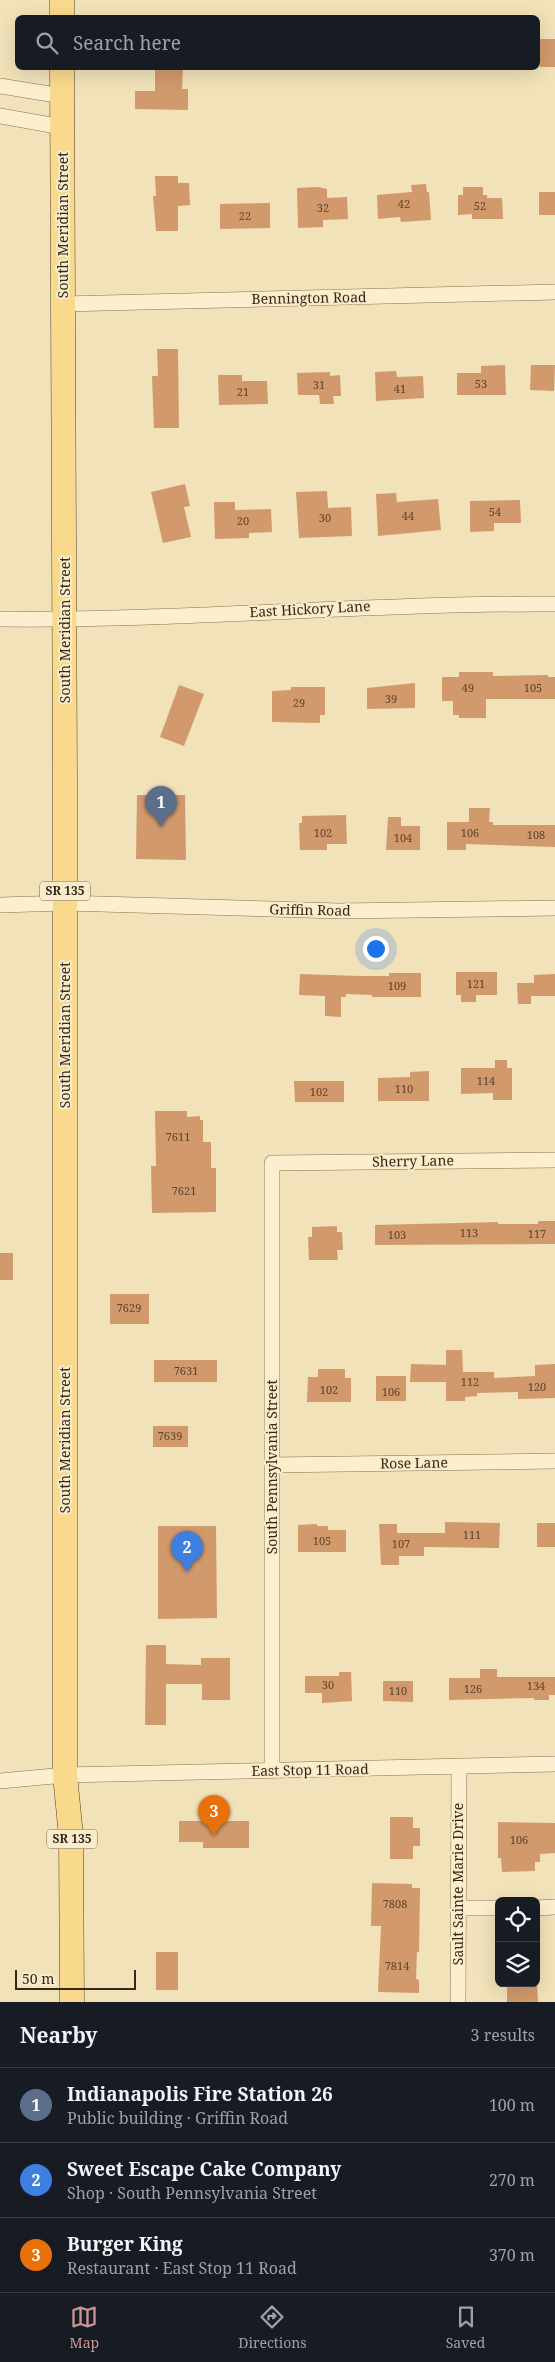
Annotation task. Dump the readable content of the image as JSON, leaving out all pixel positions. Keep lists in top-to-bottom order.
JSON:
{
  "streets": {
    "main road": ["South Meridian Street", "SR 135"],
    "street": [
      "Bennington Road",
      "East Hickory Lane",
      "Griffin Road",
      "Sherry Lane",
      "Rose Lane",
      "South Pennsylvania Street",
      "East Stop 11 Road",
      "Sault Sainte Marie Drive"
    ]
  },
  "crossings": [
    ["South Meridian Street", "Bennington Road"],
    ["South Meridian Street", "East Hickory Lane"],
    ["South Meridian Street", "Griffin Road"],
    ["South Meridian Street", "East Stop 11 Road"],
    ["Sherry Lane", "South Pennsylvania Street"],
    ["Rose Lane", "South Pennsylvania Street"],
    ["South Pennsylvania Street", "East Stop 11 Road"],
    ["East Stop 11 Road", "Sault Sainte Marie Drive"]
  ],
  "house_numbers": [
    "42",
    "52",
    "32",
    "22",
    "53",
    "31",
    "41",
    "21",
    "54",
    "44",
    "30",
    "20",
    "49",
    "105",
    "39",
    "29",
    "102",
    "106",
    "108",
    "104",
    "121",
    "109",
    "114",
    "110",
    "102",
    "7611",
    "7621",
    "113",
    "117",
    "103",
    "7629",
    "7631",
    "112",
    "120",
    "102",
    "106",
    "7639",
    "111",
    "105",
    "107",
    "30",
    "134",
    "126",
    "110",
    "106",
    "7808",
    "7814"
  ],
  "scale_bar": "50 m",
  "page": {
    "search": "Search here",
    "pins": ["1", "2", "3"],
    "scale": "50 m",
    "heading": ["Nearby", "3 results"],
    "list": [
      {
        "mark": "1",
        "name": "Indianapolis Fire Station 26",
        "note": "Public building · Griffin Road",
        "value": "100 m"
      },
      {
        "mark": "2",
        "name": "Sweet Escape Cake Company",
        "note": "Shop · South Pennsylvania Street",
        "value": "270 m"
      },
      {
        "mark": "3",
        "name": "Burger King",
        "note": "Restaurant · East Stop 11 Road",
        "value": "370 m"
      }
    ],
    "nav": ["Map", "Directions", "Saved"]
  }
}
